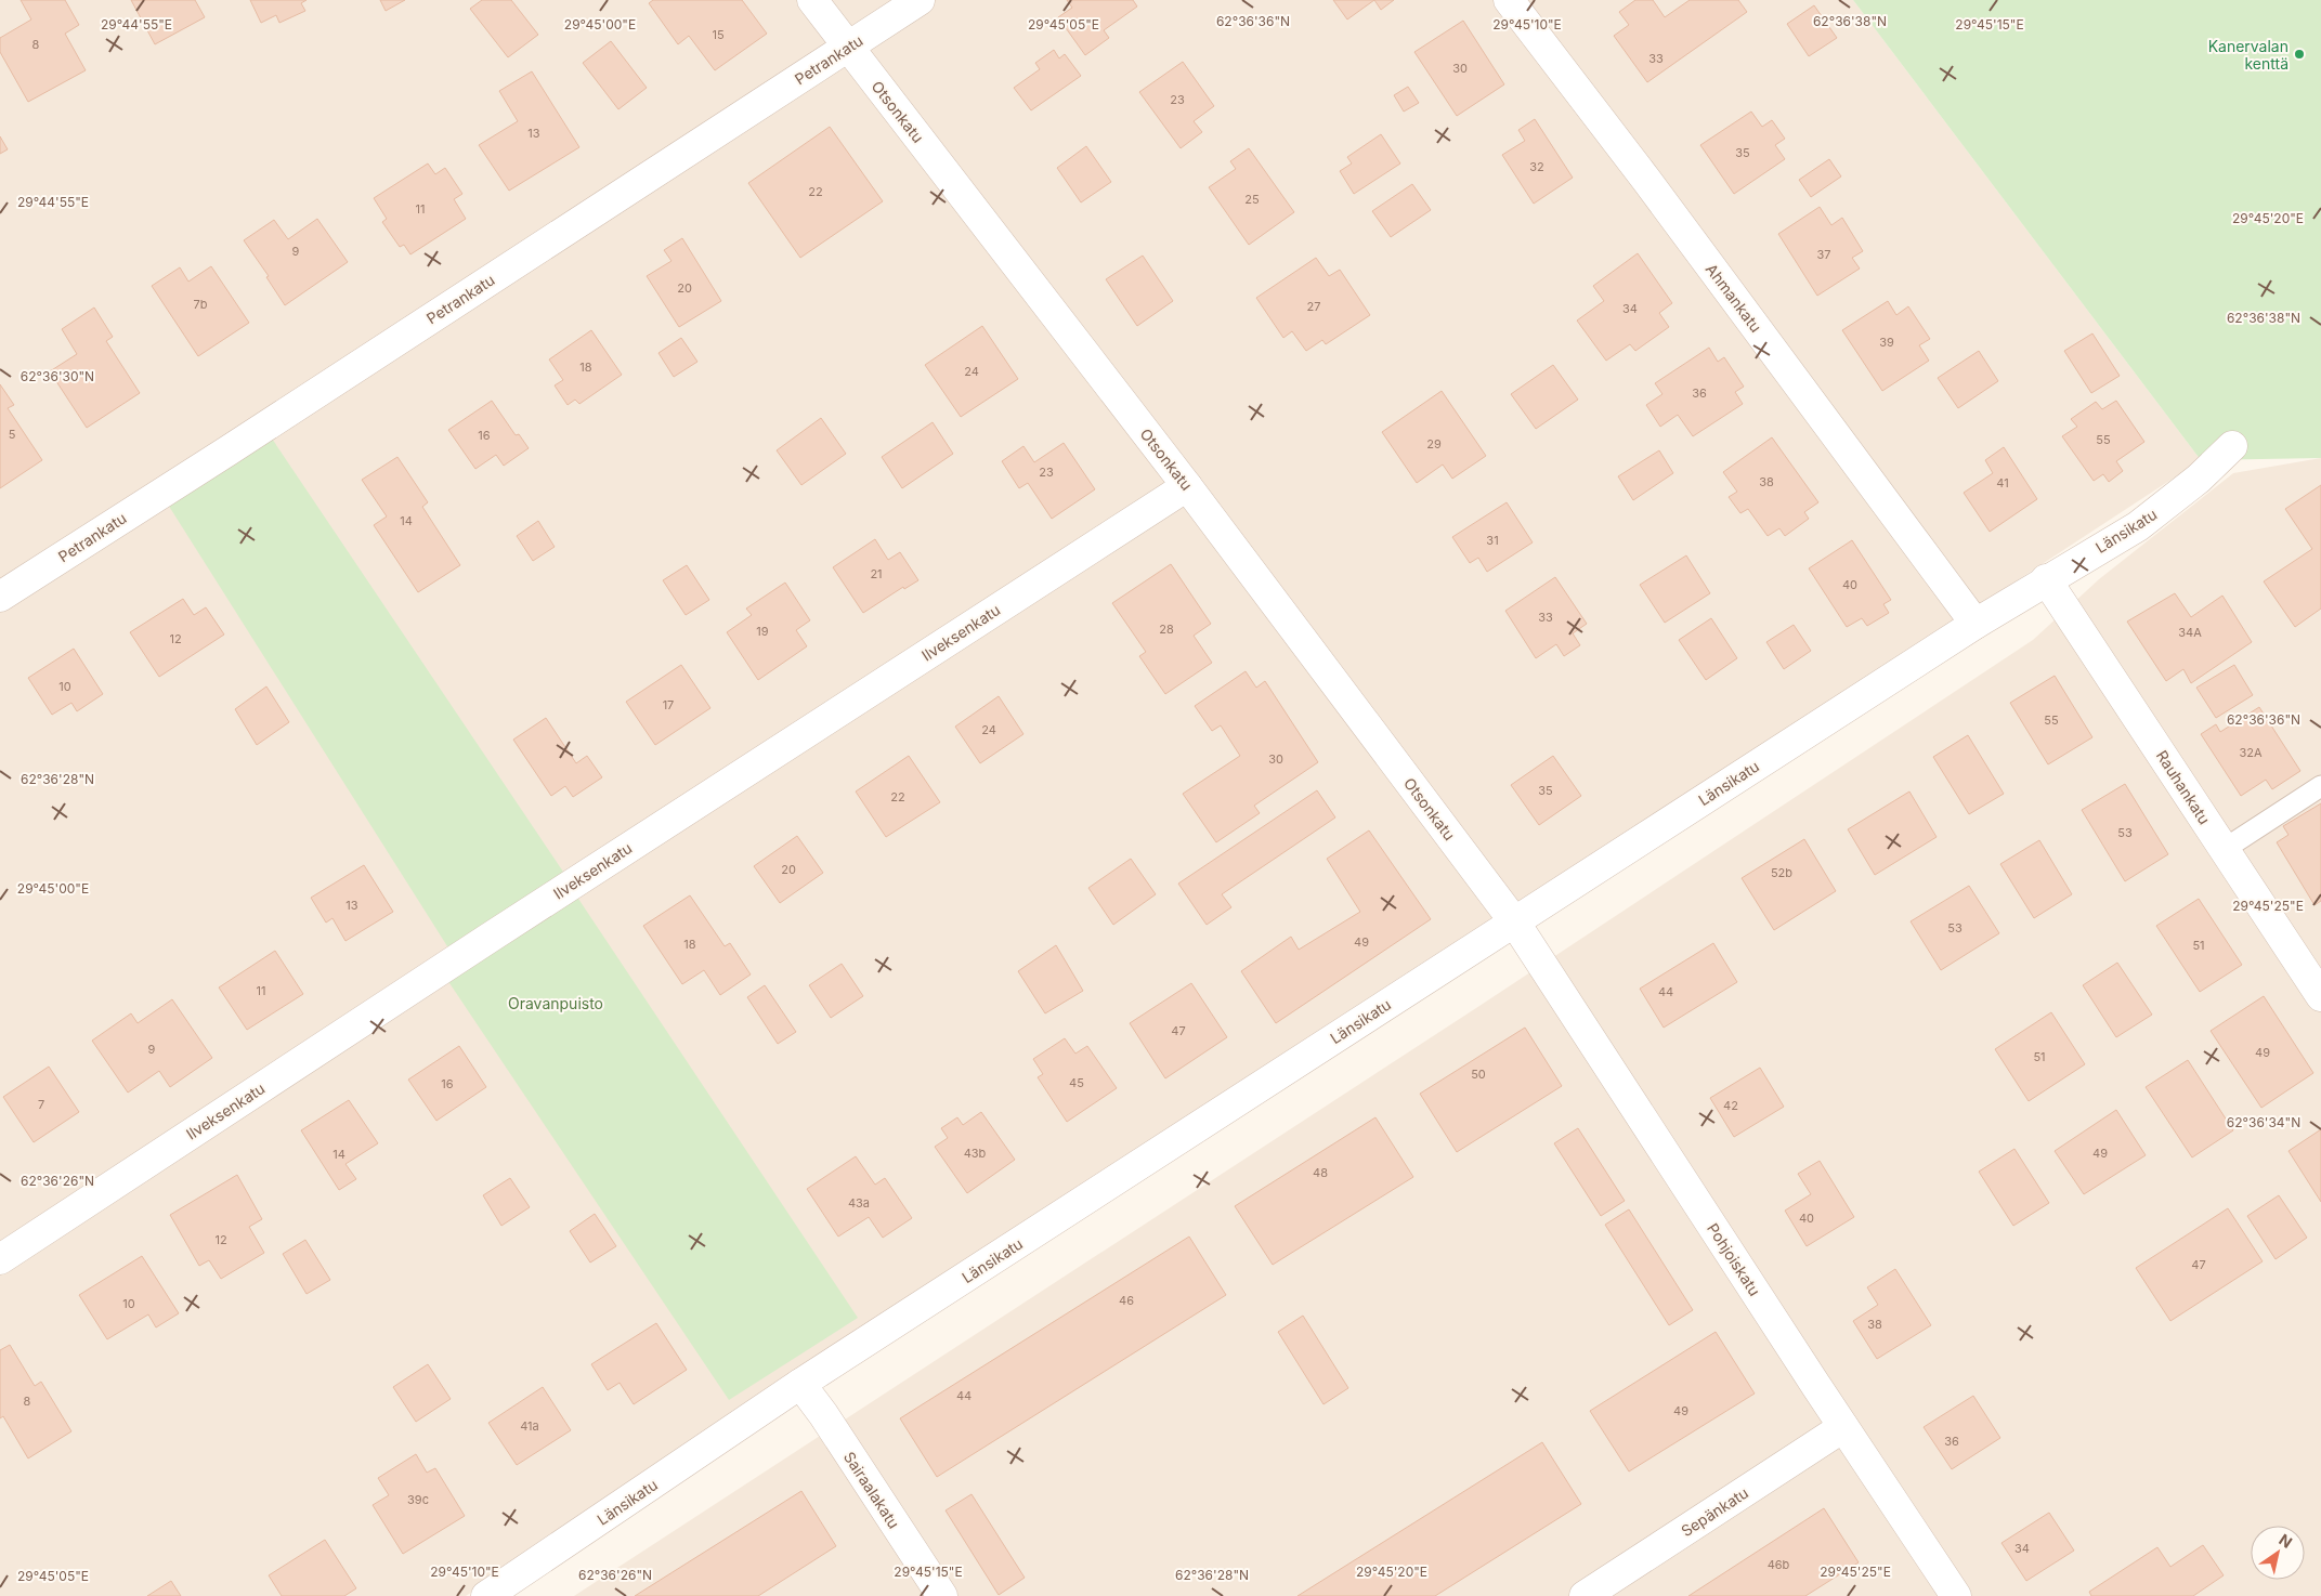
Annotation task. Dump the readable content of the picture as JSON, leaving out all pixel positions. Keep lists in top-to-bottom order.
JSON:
{
  "streets": {
    "street": [
      "Petrankatu",
      "Otsonkatu",
      "Ahmankatu",
      "Länsikatu",
      "Ilveksenkatu",
      "Rauhankatu",
      "Pohjoiskatu",
      "Sairaalakatu",
      "Sepänkatu"
    ]
  },
  "crossings": [
    ["Petrankatu", "Otsonkatu"],
    ["Otsonkatu", "Länsikatu"],
    ["Otsonkatu", "Ilveksenkatu"],
    ["Otsonkatu", "Pohjoiskatu"],
    ["Ahmankatu", "Länsikatu"],
    ["Länsikatu", "Rauhankatu"],
    ["Länsikatu", "Pohjoiskatu"],
    ["Länsikatu", "Sairaalakatu"],
    ["Pohjoiskatu", "Sepänkatu"]
  ],
  "parks": ["Oravanpuisto"],
  "places": ["Kanervalan kenttä"],
  "house_numbers": [
    "15",
    "8",
    "33",
    "30",
    "23",
    "13",
    "35",
    "32",
    "22",
    "25",
    "11",
    "9",
    "37",
    "20",
    "7b",
    "27",
    "34",
    "39",
    "18",
    "24",
    "36",
    "5",
    "16",
    "55",
    "29",
    "23",
    "38",
    "41",
    "14",
    "31",
    "21",
    "40",
    "33",
    "28",
    "19",
    "34A",
    "12",
    "10",
    "17",
    "55",
    "24",
    "32A",
    "30",
    "35",
    "22",
    "53",
    "20",
    "52b",
    "13",
    "53",
    "49",
    "18",
    "51",
    "11",
    "44",
    "47",
    "9",
    "49",
    "51",
    "50",
    "45",
    "16",
    "7",
    "42",
    "43b",
    "49",
    "14",
    "48",
    "43a",
    "40",
    "12",
    "47",
    "46",
    "10",
    "38",
    "44",
    "8",
    "49",
    "41a",
    "36",
    "39c",
    "34",
    "46b"
  ],
  "north": "top right",
  "coordinates": [
    "62°36'36\"N",
    "62°36'38\"N",
    "29°45'05\"E",
    "29°45'10\"E",
    "29°45'15\"E",
    "29°44'55\"E",
    "29°45'00\"E",
    "29°45'20\"E",
    "62°36'30\"N",
    "62°36'28\"N",
    "29°45'25\"E",
    "62°36'34\"N",
    "62°36'26\"N"
  ]
}
